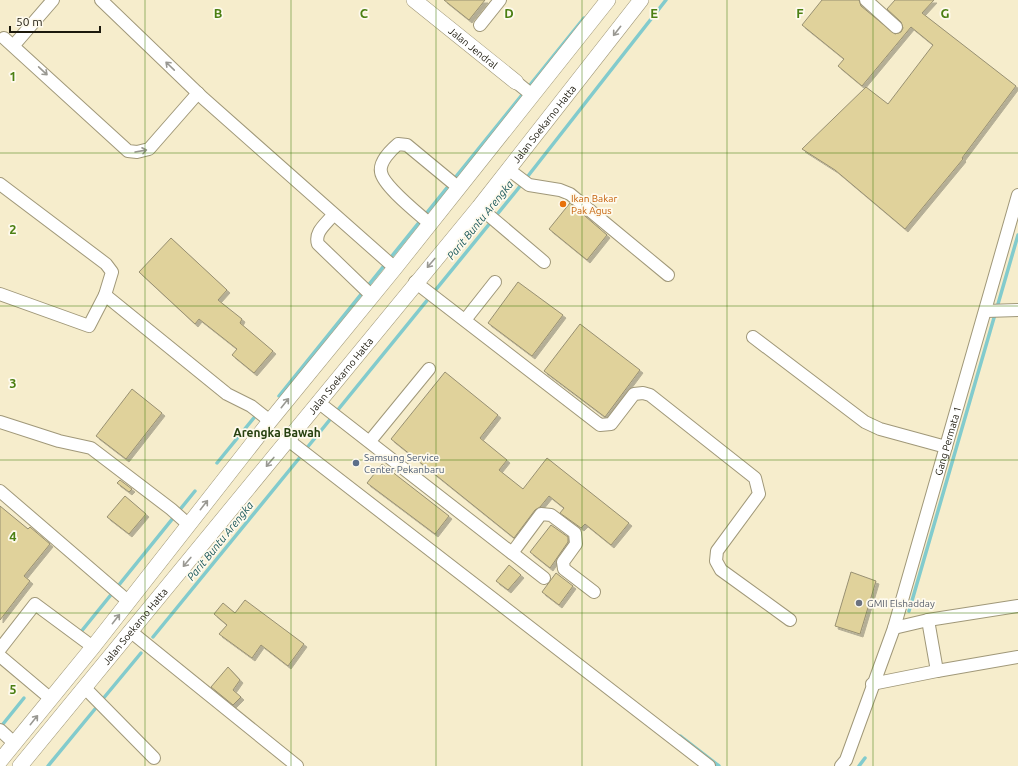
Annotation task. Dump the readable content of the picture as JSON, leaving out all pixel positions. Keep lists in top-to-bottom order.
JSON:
{
  "streets": {
    "main road": ["Jalan Jendral", "Jalan Soekarno Hatta"],
    "street": ["Gang Permata 1"]
  },
  "crossings": [
    ["Jalan Jendral", "Jalan Soekarno Hatta"]
  ],
  "districts": ["Arengka Bawah"],
  "water": ["Parit Buntu Arengka"],
  "places": ["Ikan Bakar Pak Agus", "Samsung Service Center Pekanbaru", "GMII Elshadday"],
  "scale_bar": "50 m",
  "grid": {
    "columns": [
      "B",
      "C",
      "D",
      "E",
      "F",
      "G"
    ],
    "rows": [
      "1",
      "2",
      "3",
      "4",
      "5"
    ]
  }
}
